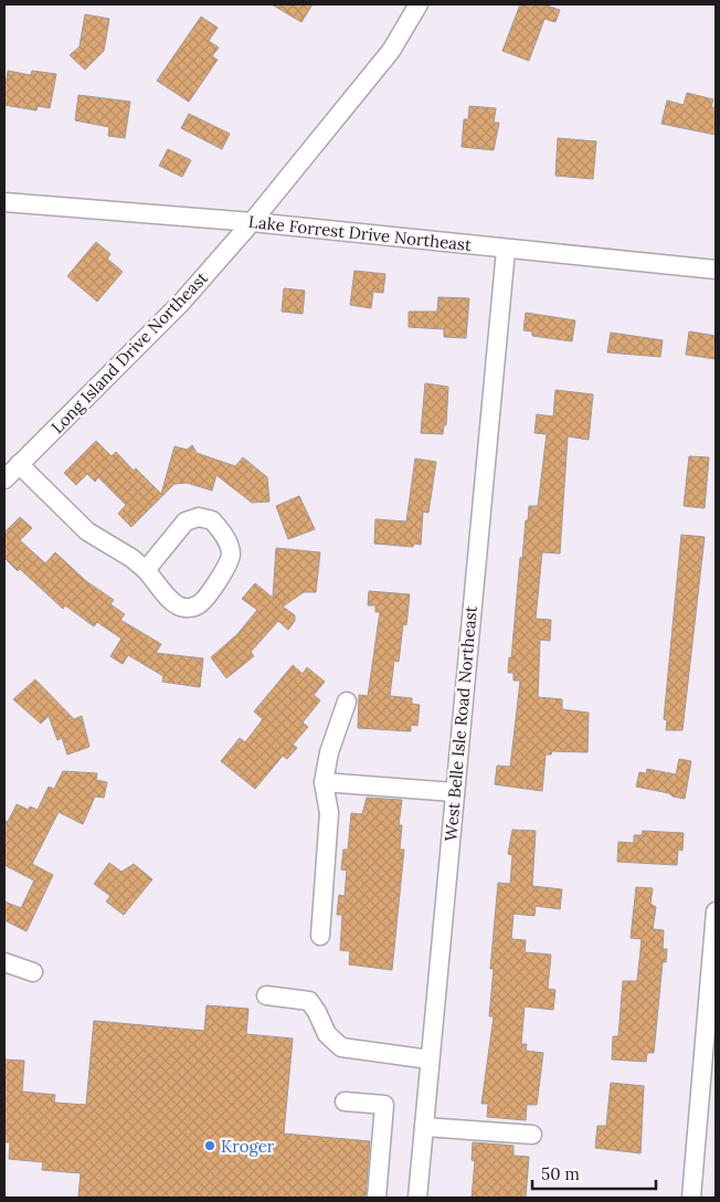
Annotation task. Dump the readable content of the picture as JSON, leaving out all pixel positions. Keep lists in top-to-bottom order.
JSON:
{
  "streets": {
    "street": ["Lake Forrest Drive Northeast", "Long Island Drive Northeast", "West Belle Isle Road Northeast"]
  },
  "crossings": [
    ["Lake Forrest Drive Northeast", "Long Island Drive Northeast"],
    ["Lake Forrest Drive Northeast", "West Belle Isle Road Northeast"]
  ],
  "places": ["Kroger"],
  "scale_bar": "50 m"
}
